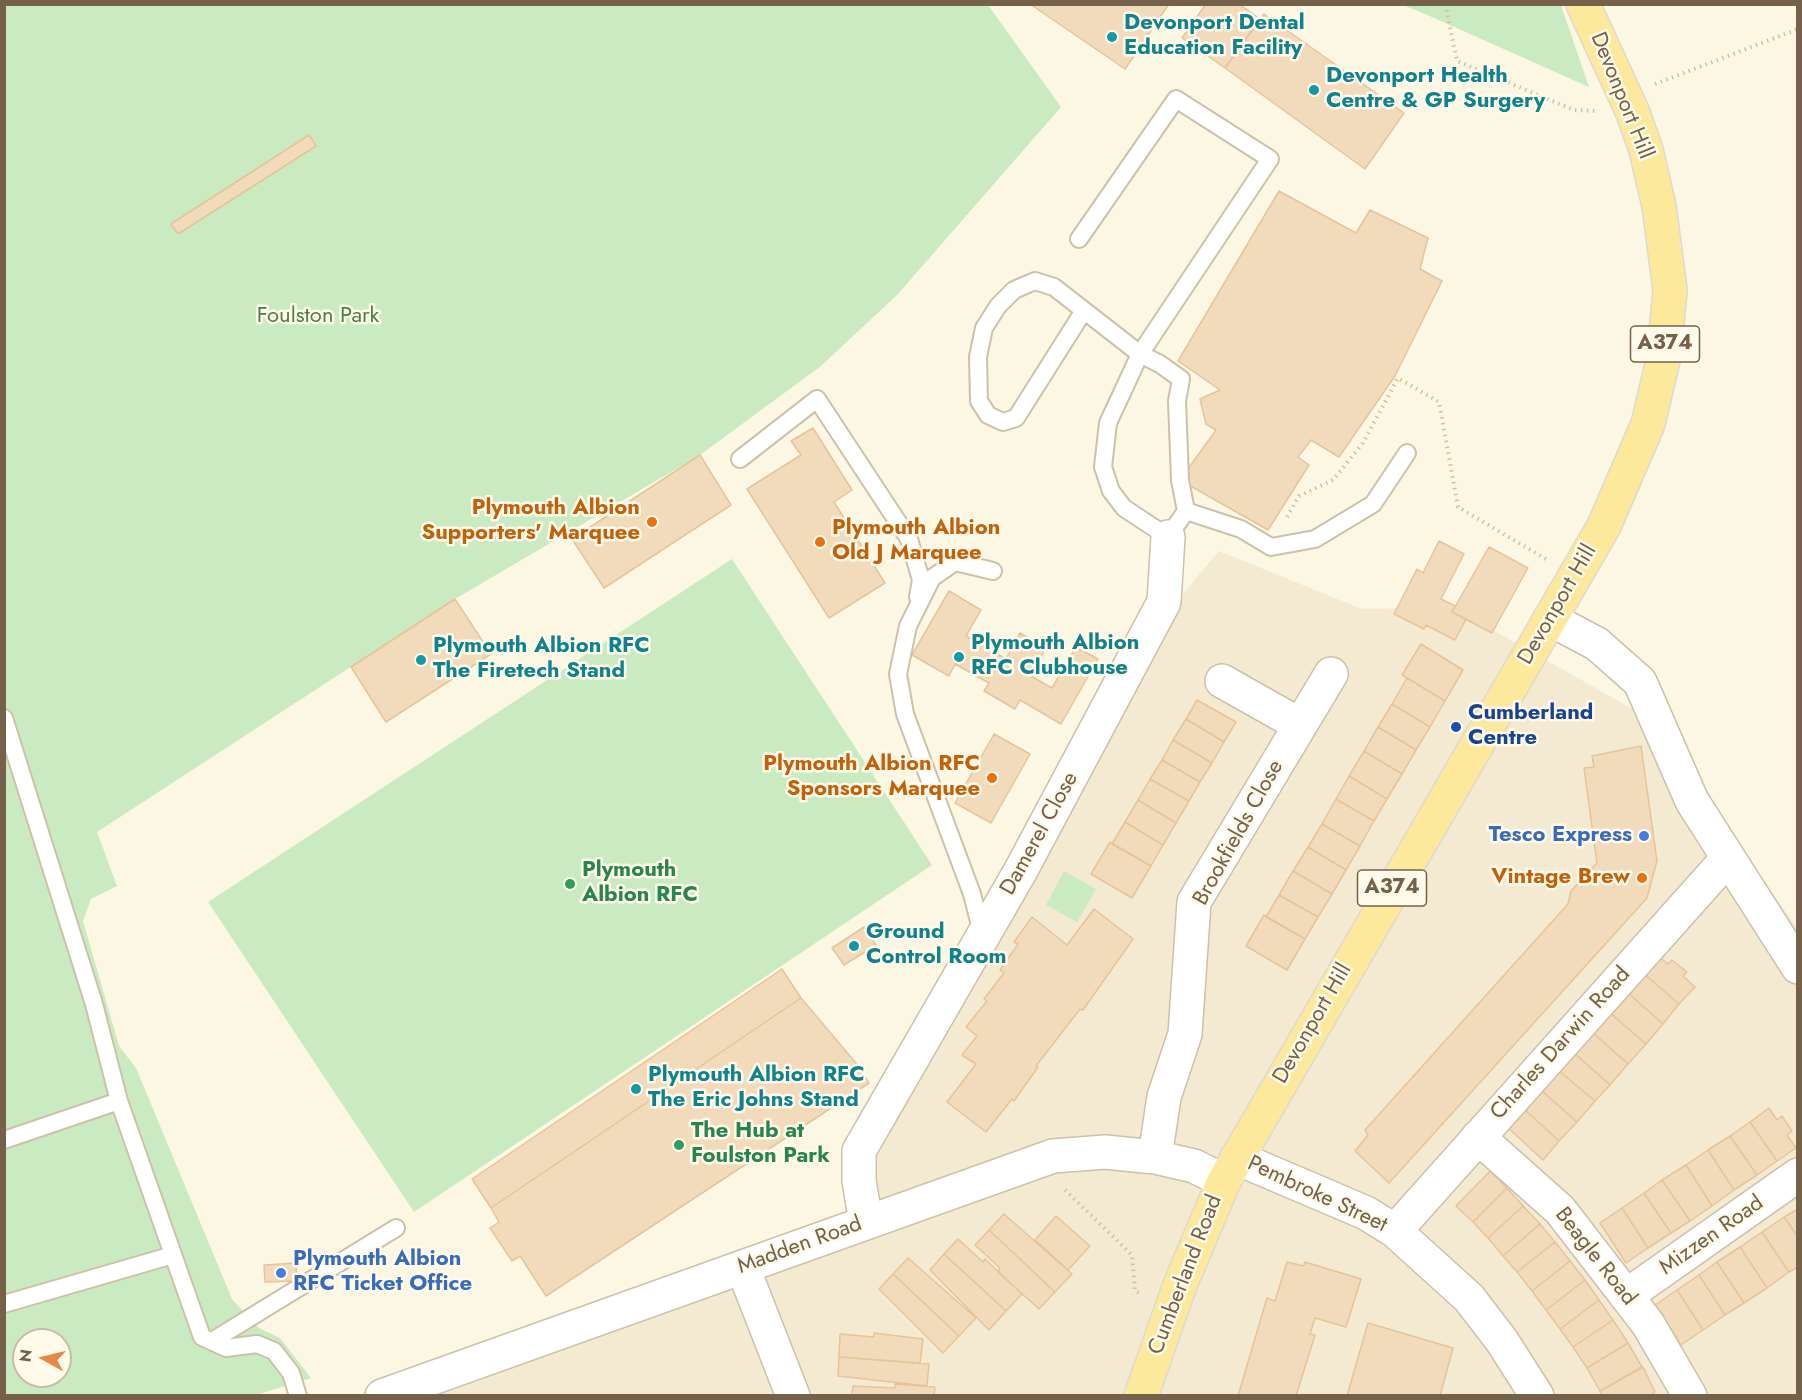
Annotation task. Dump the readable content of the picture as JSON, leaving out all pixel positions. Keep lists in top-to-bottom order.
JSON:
{
  "streets": {
    "main road": ["Devonport Hill", "A374", "Cumberland Road"],
    "street": [
      "Brookfields Close",
      "Damerel Close",
      "Charles Darwin Road",
      "Pembroke Street",
      "Mizzen Road",
      "Madden Road",
      "Beagle Road"
    ]
  },
  "crossings": [
    ["Devonport Hill", "Pembroke Street"],
    ["Devonport Hill", "Madden Road"],
    ["Devonport Hill", "Cumberland Road"],
    ["Brookfields Close", "Madden Road"],
    ["Damerel Close", "Madden Road"],
    ["Charles Darwin Road", "Pembroke Street"],
    ["Charles Darwin Road", "Beagle Road"],
    ["Pembroke Street", "Madden Road"],
    ["Pembroke Street", "Cumberland Road"],
    ["Mizzen Road", "Beagle Road"],
    ["Madden Road", "Cumberland Road"]
  ],
  "parks": ["Foulston Park"],
  "places": [
    "Devonport Dental Education Facility",
    "Devonport Health Centre & GP Surgery",
    "Plymouth Albion Supporters' Marquee",
    "Plymouth Albion Old J Marquee",
    "Plymouth Albion RFC Clubhouse",
    "Plymouth Albion RFC The Firetech Stand",
    "Cumberland Centre",
    "Plymouth Albion RFC Sponsors Marquee",
    "Tesco Express",
    "Vintage Brew",
    "Plymouth Albion RFC",
    "Ground Control Room",
    "Plymouth Albion RFC The Eric Johns Stand",
    "The Hub at Foulston Park",
    "Plymouth Albion RFC Ticket Office"
  ],
  "north": "left"
}
